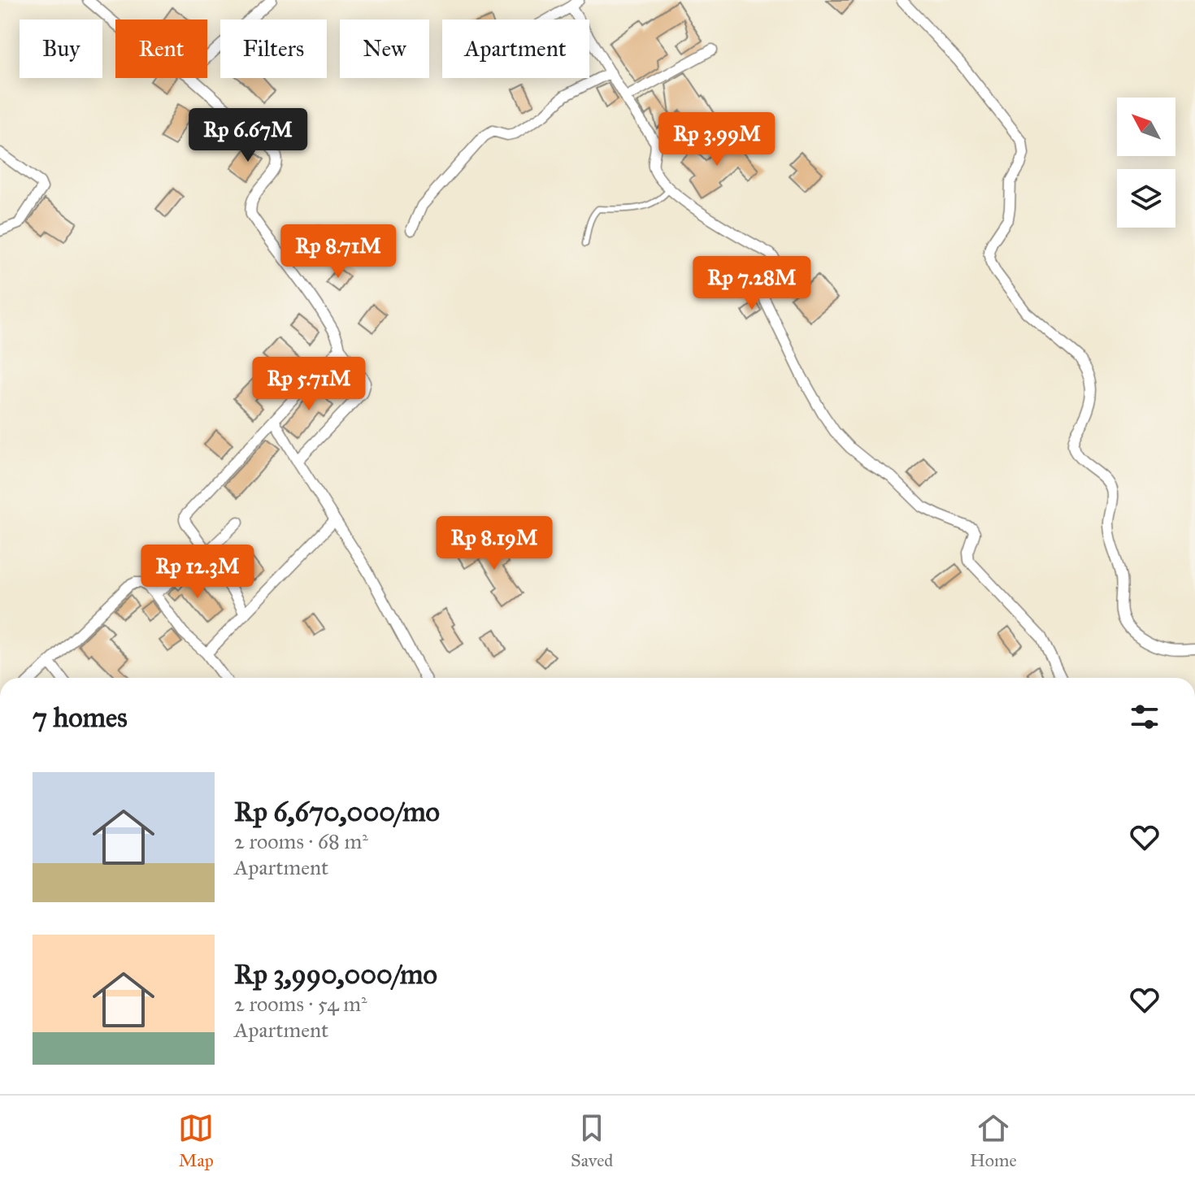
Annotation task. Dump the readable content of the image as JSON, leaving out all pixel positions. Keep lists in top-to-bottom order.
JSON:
{
  "north": "top left",
  "page": {
    "chip": [
      "Buy",
      "Rent",
      "Filters",
      "New",
      "Apartment"
    ],
    "price": [
      "Rp 6.67M",
      "Rp 3.99M",
      "Rp 8.71M",
      "Rp 7.28M",
      "Rp 5.71M",
      "Rp 8.19M",
      "Rp 12.3M"
    ],
    "heading": "7 homes",
    "list": [
      {
        "name": "Rp 6,670,000/mo",
        "note": "2 rooms · 68 m² · Apartment"
      },
      {
        "name": "Rp 3,990,000/mo",
        "note": "2 rooms · 54 m² · Apartment"
      }
    ],
    "tabs": ["Map", "Saved", "Home"]
  }
}
